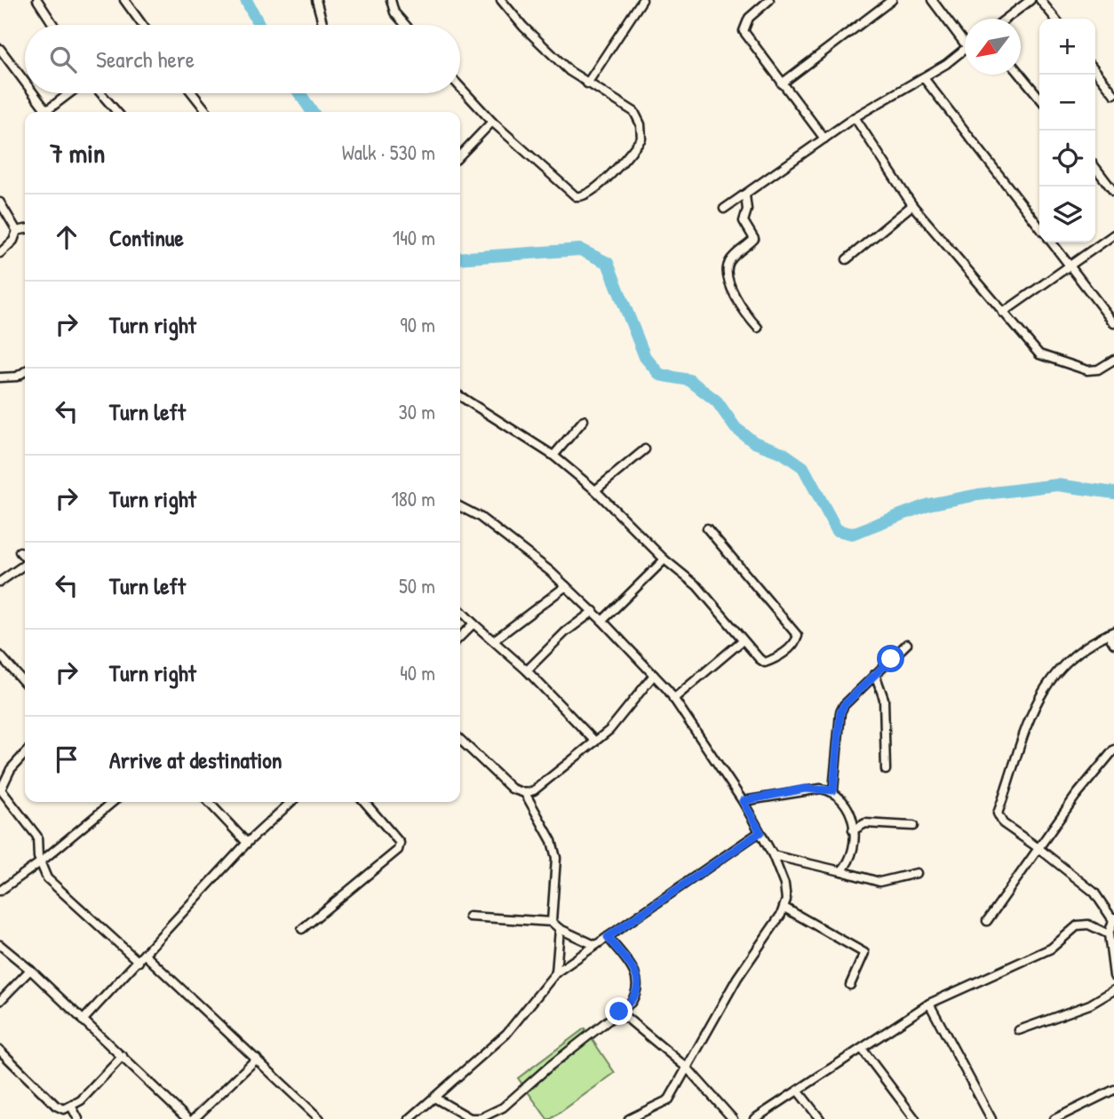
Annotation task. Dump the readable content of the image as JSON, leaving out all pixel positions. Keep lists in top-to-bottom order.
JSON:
{
  "north": "bottom left",
  "page": {
    "map_buttons": ["+", "−"],
    "search": "Search here",
    "heading": ["7 min", "Walk · 530 m"],
    "list": [
      ["Continue", "140 m"],
      ["Turn right", "90 m"],
      ["Turn left", "30 m"],
      ["Turn right", "180 m"],
      ["Turn left", "50 m"],
      ["Turn right", "40 m"],
      "Arrive at destination"
    ]
  }
}
